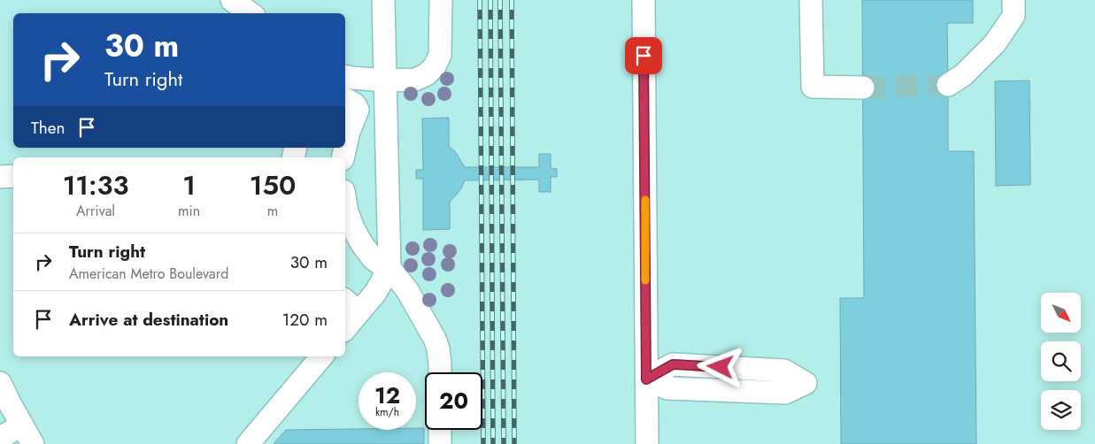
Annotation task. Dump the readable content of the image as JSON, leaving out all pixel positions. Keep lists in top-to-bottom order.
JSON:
{
  "north": "bottom right",
  "page": {
    "turn": ["30 m", "Turn right"],
    "then": "Then",
    "eta": [
      "11:33",
      "Arrival",
      "1",
      "min",
      "150",
      "m"
    ],
    "list": [
      {
        "name": "Turn right",
        "note": "American Metro Boulevard",
        "value": "30 m"
      },
      {
        "name": "Arrive at destination",
        "value": "120 m"
      }
    ],
    "speed": "12 km/h",
    "limit": "20"
  }
}
